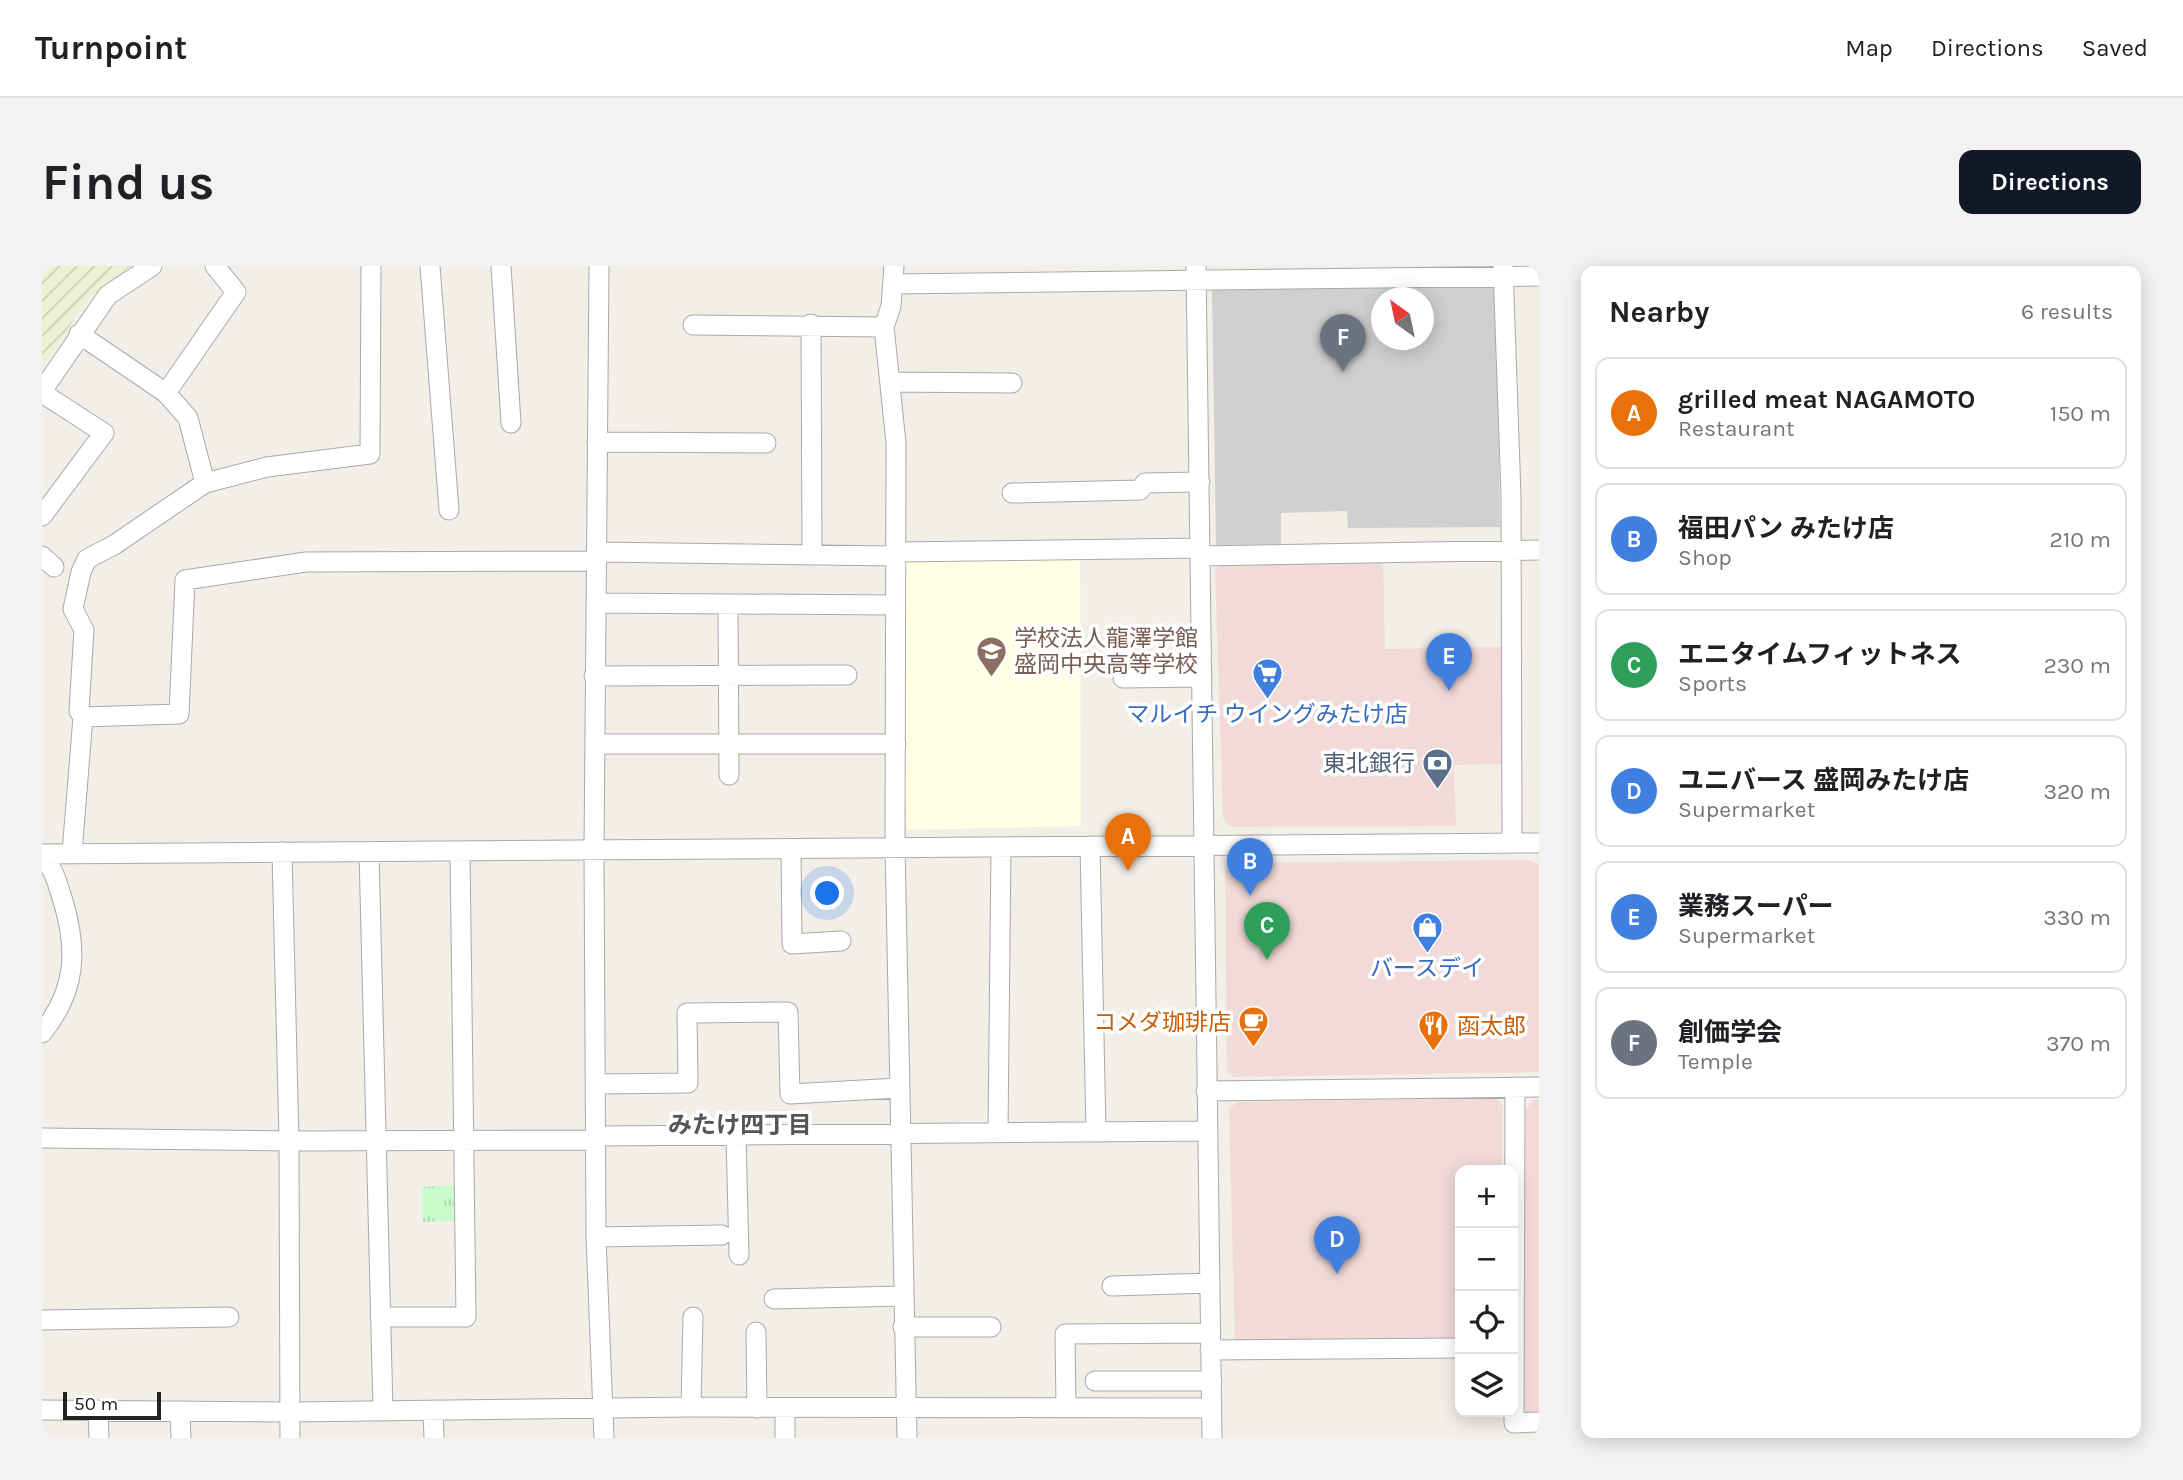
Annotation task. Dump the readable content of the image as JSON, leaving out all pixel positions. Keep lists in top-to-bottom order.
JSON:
{
  "districts": ["みたけ四丁目"],
  "places": {
    "school or university": ["学校法人龍澤学館 盛岡中央高等学校"],
    "supermarket": ["マルイチ ウイングみたけ店"],
    "bank": ["東北銀行"],
    "shop": ["バースデイ"],
    "cafe": ["コメダ珈琲店"],
    "restaurant": ["函太郎"]
  },
  "scale_bar": "50 m",
  "north": "top left",
  "page": {
    "header": "Turnpoint",
    "nav": ["Map", "Directions", "Saved"],
    "buttons": "Directions",
    "title": "Find us",
    "heading": ["Nearby", "6 results"],
    "pins": [
      "F",
      "E",
      "A",
      "B",
      "C",
      "D"
    ],
    "list": [
      {
        "mark": "A",
        "name": "grilled meat NAGAMOTO",
        "note": "Restaurant",
        "value": "150 m"
      },
      {
        "mark": "B",
        "name": "福田パン みたけ店",
        "note": "Shop",
        "value": "210 m"
      },
      {
        "mark": "C",
        "name": "エニタイムフィットネス",
        "note": "Sports",
        "value": "230 m"
      },
      {
        "mark": "D",
        "name": "ユニバース 盛岡みたけ店",
        "note": "Supermarket",
        "value": "320 m"
      },
      {
        "mark": "E",
        "name": "業務スーパー",
        "note": "Supermarket",
        "value": "330 m"
      },
      {
        "mark": "F",
        "name": "創価学会",
        "note": "Temple",
        "value": "370 m"
      }
    ],
    "map_buttons": ["+", "−"],
    "scale": "50 m"
  }
}
